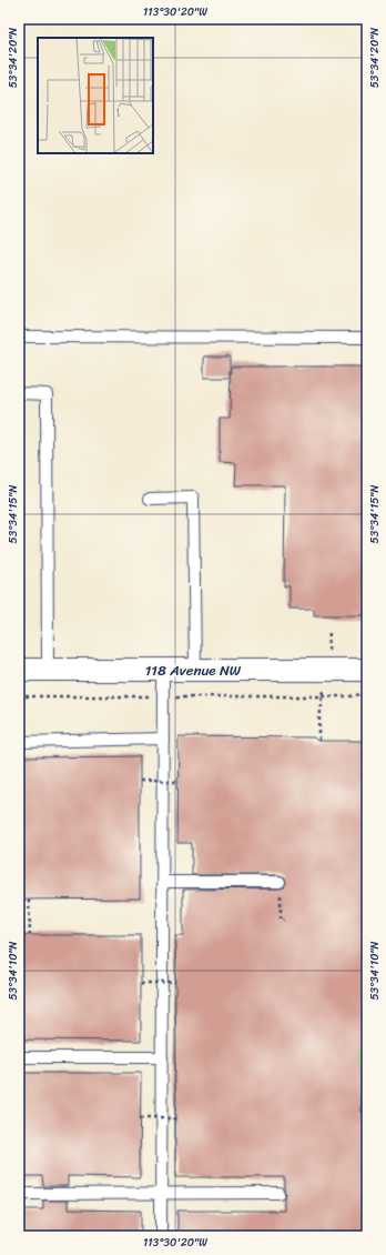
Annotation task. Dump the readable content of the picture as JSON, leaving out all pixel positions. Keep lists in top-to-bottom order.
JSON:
{
  "streets": {
    "street": ["118 Avenue NW"]
  },
  "coordinates": [
    "113°30'20\"W",
    "53°34'20\"N",
    "53°34'15\"N",
    "53°34'10\"N"
  ]
}
